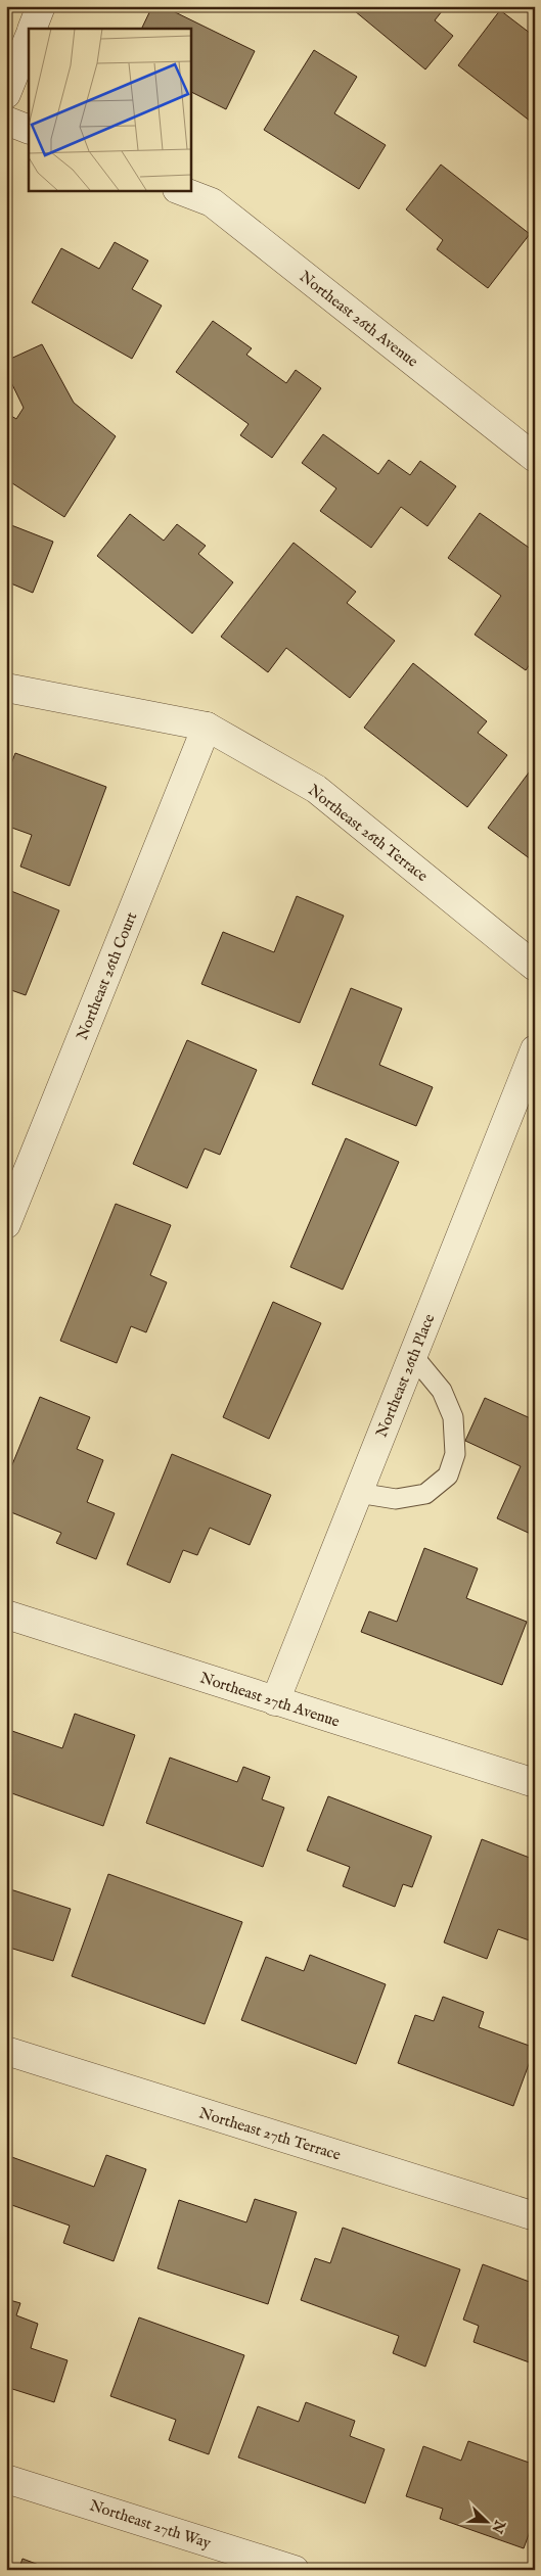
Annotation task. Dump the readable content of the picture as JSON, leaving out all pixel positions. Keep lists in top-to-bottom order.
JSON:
{
  "streets": {
    "street": [
      "Northeast 26th Avenue",
      "Northeast 26th Terrace",
      "Northeast 26th Court",
      "Northeast 26th Place",
      "Northeast 27th Avenue",
      "Northeast 27th Terrace",
      "Northeast 27th Way"
    ]
  },
  "crossings": [
    ["Northeast 26th Terrace", "Northeast 26th Court"],
    ["Northeast 26th Place", "Northeast 27th Avenue"]
  ],
  "north": "bottom right"
}
